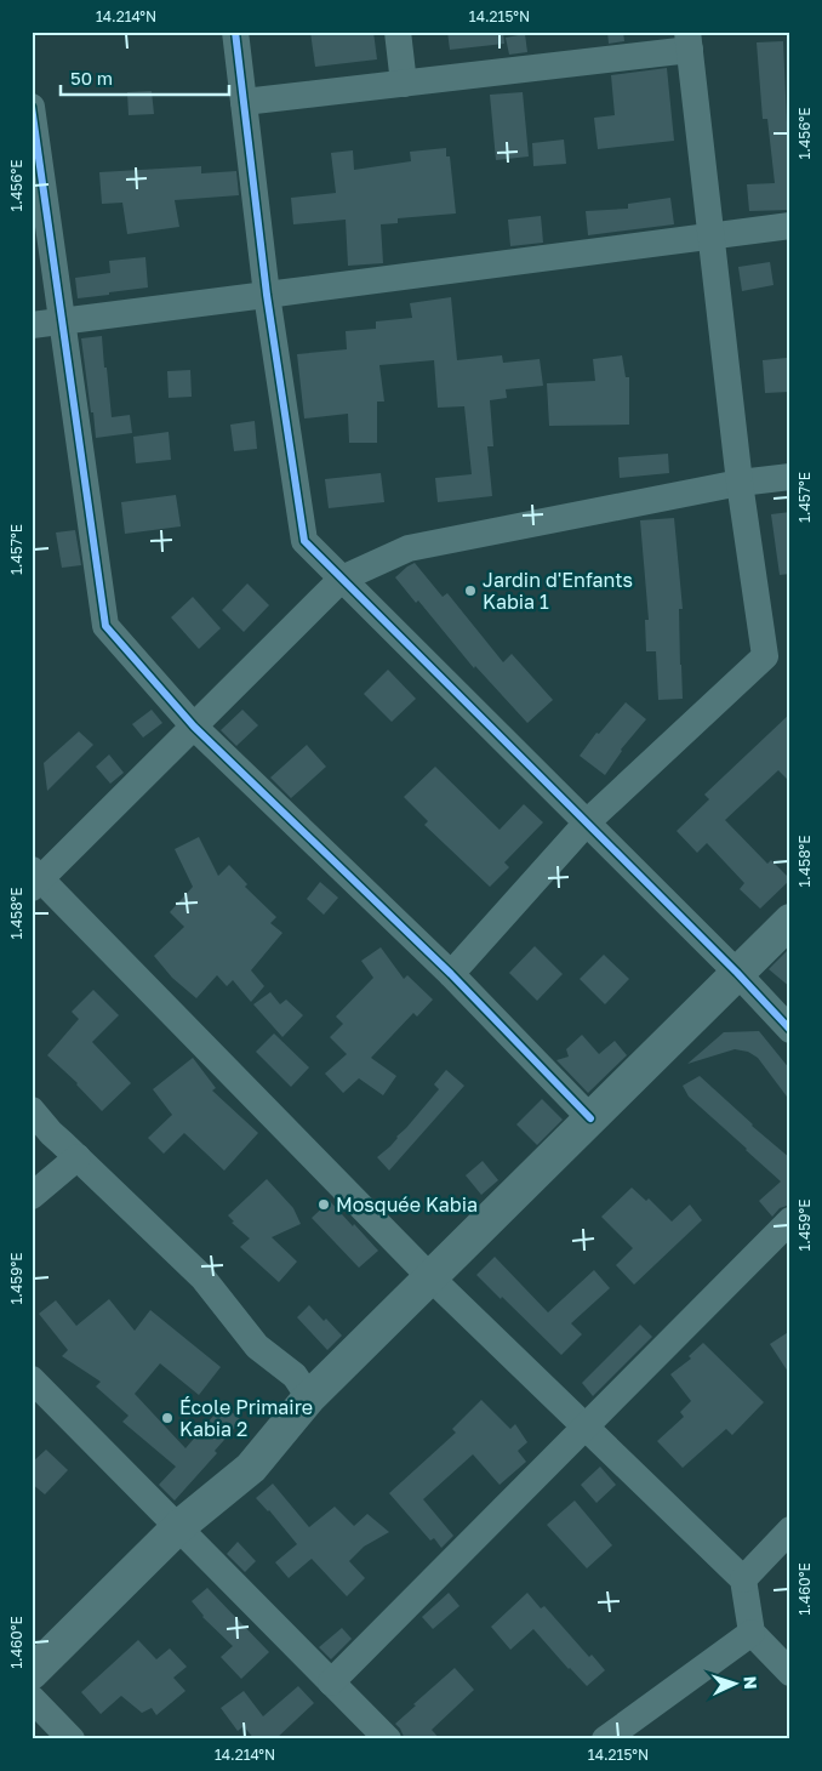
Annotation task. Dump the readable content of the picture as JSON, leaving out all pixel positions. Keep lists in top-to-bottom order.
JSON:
{
  "places": ["Jardin d'Enfants Kabia 1", "Mosquée Kabia", "École Primaire Kabia 2"],
  "scale_bar": "50 m",
  "north": "right",
  "coordinates": [
    "14.214°N",
    "14.215°N",
    "1.456°E",
    "1.457°E",
    "1.458°E",
    "1.459°E",
    "1.460°E"
  ]
}
